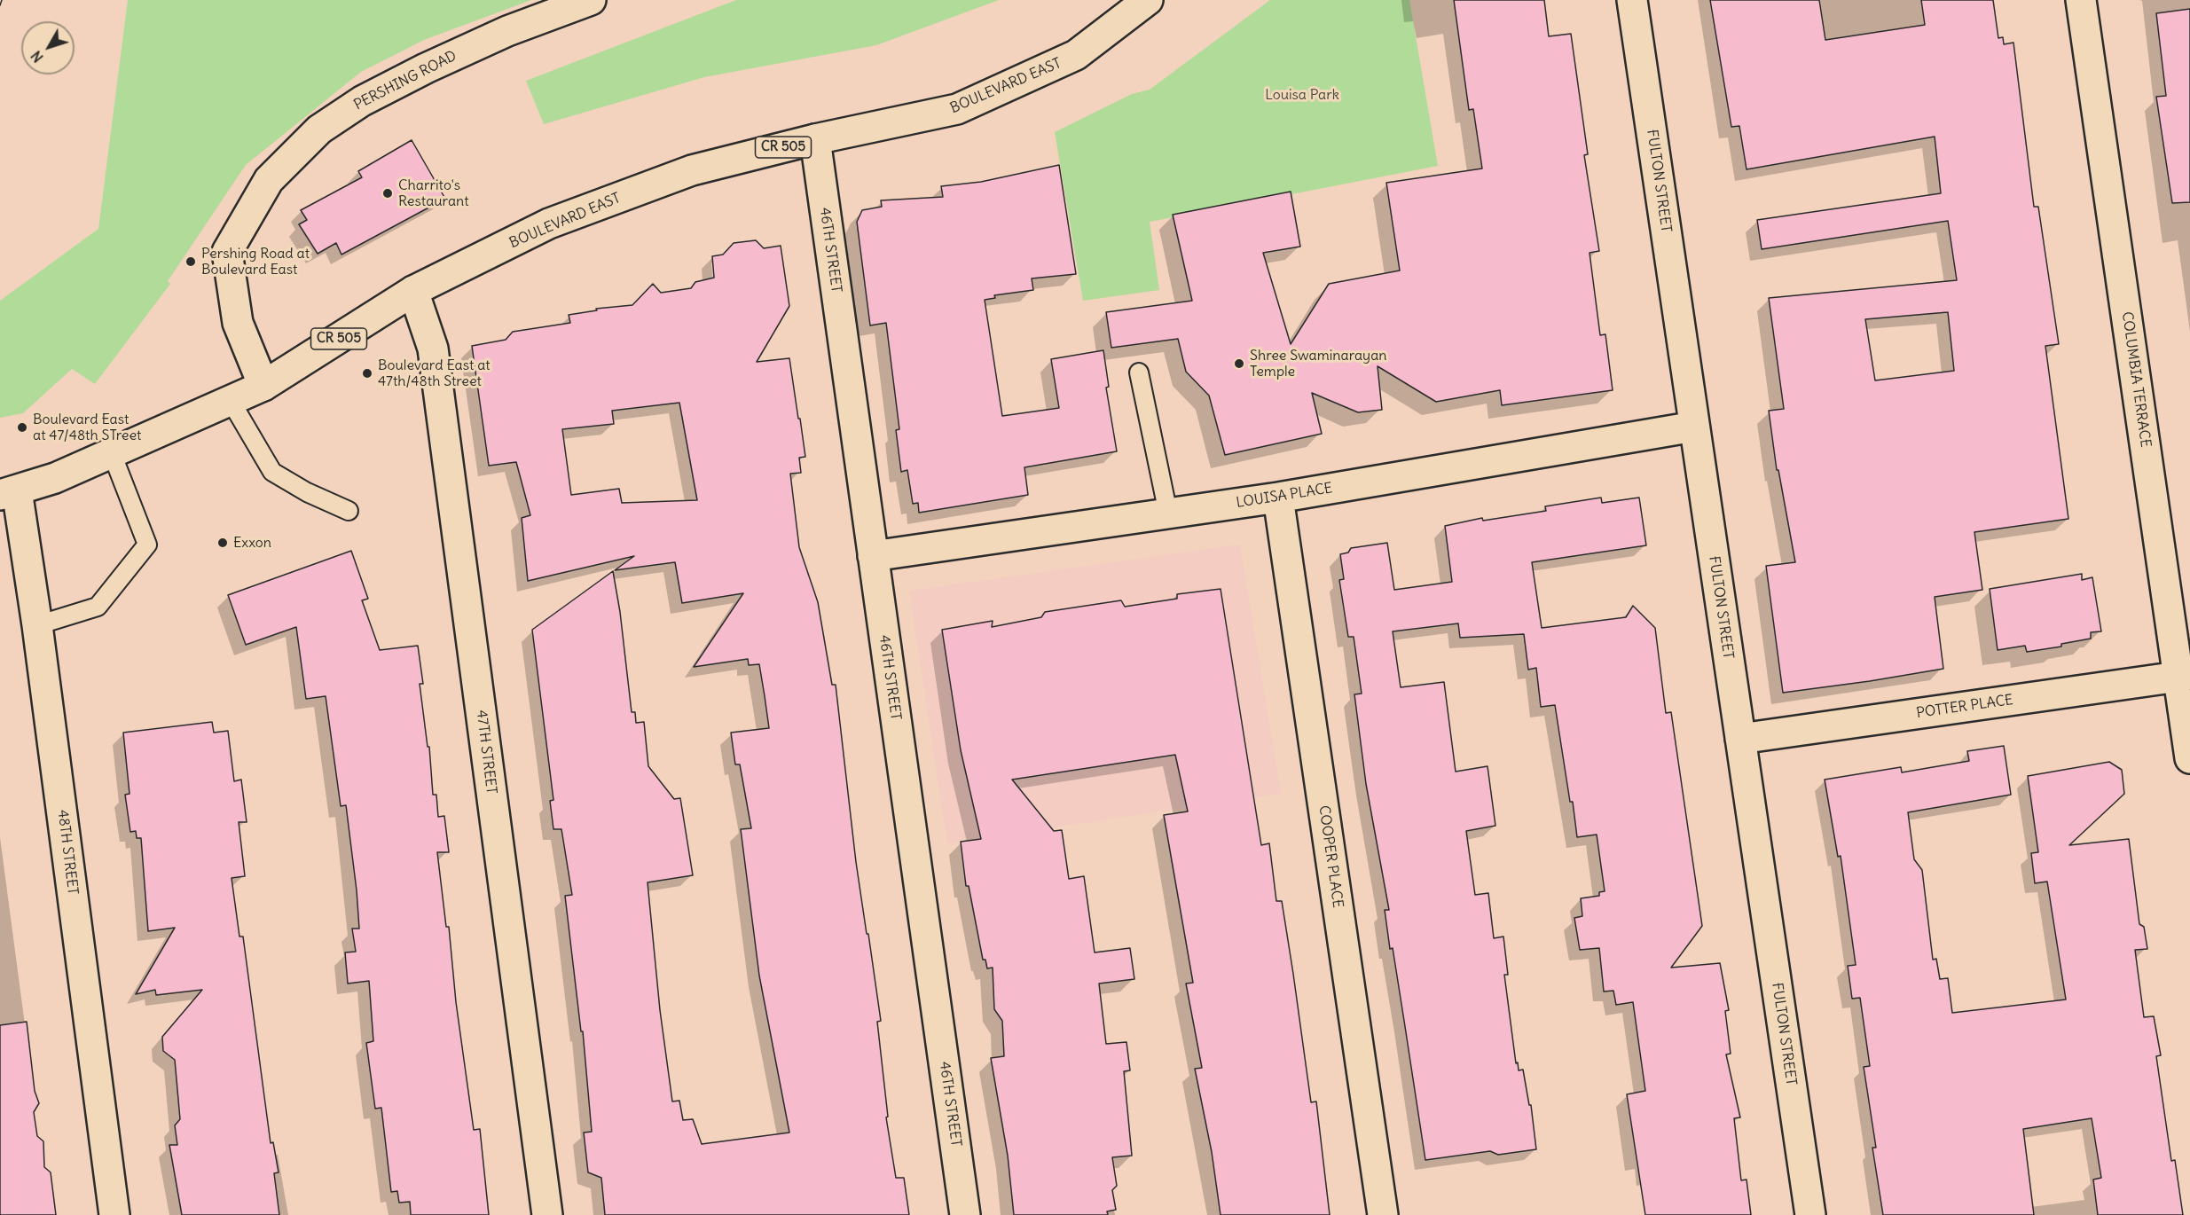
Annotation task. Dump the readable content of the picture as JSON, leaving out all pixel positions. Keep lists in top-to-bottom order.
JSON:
{
  "streets": {
    "street": [
      "PERSHING ROAD",
      "BOULEVARD EAST",
      "CR 505",
      "FULTON STREET",
      "46TH STREET",
      "COLUMBIA TERRACE",
      "LOUISA PLACE",
      "POTTER PLACE",
      "47TH STREET",
      "48TH STREET",
      "COOPER PLACE"
    ]
  },
  "crossings": [
    ["PERSHING ROAD", "BOULEVARD EAST"],
    ["BOULEVARD EAST", "46TH STREET"],
    ["BOULEVARD EAST", "47TH STREET"],
    ["BOULEVARD EAST", "48TH STREET"],
    ["FULTON STREET", "LOUISA PLACE"],
    ["FULTON STREET", "POTTER PLACE"],
    ["46TH STREET", "LOUISA PLACE"],
    ["COLUMBIA TERRACE", "POTTER PLACE"],
    ["LOUISA PLACE", "COOPER PLACE"]
  ],
  "parks": ["Louisa Park"],
  "places": [
    "Charrito's Restaurant",
    "Pershing Road at Boulevard East",
    "Shree Swaminarayan Temple",
    "Boulevard East at 47th/48th Street",
    "Boulevard East at 47/48th STreet",
    "Exxon"
  ],
  "north": "bottom left"
}
